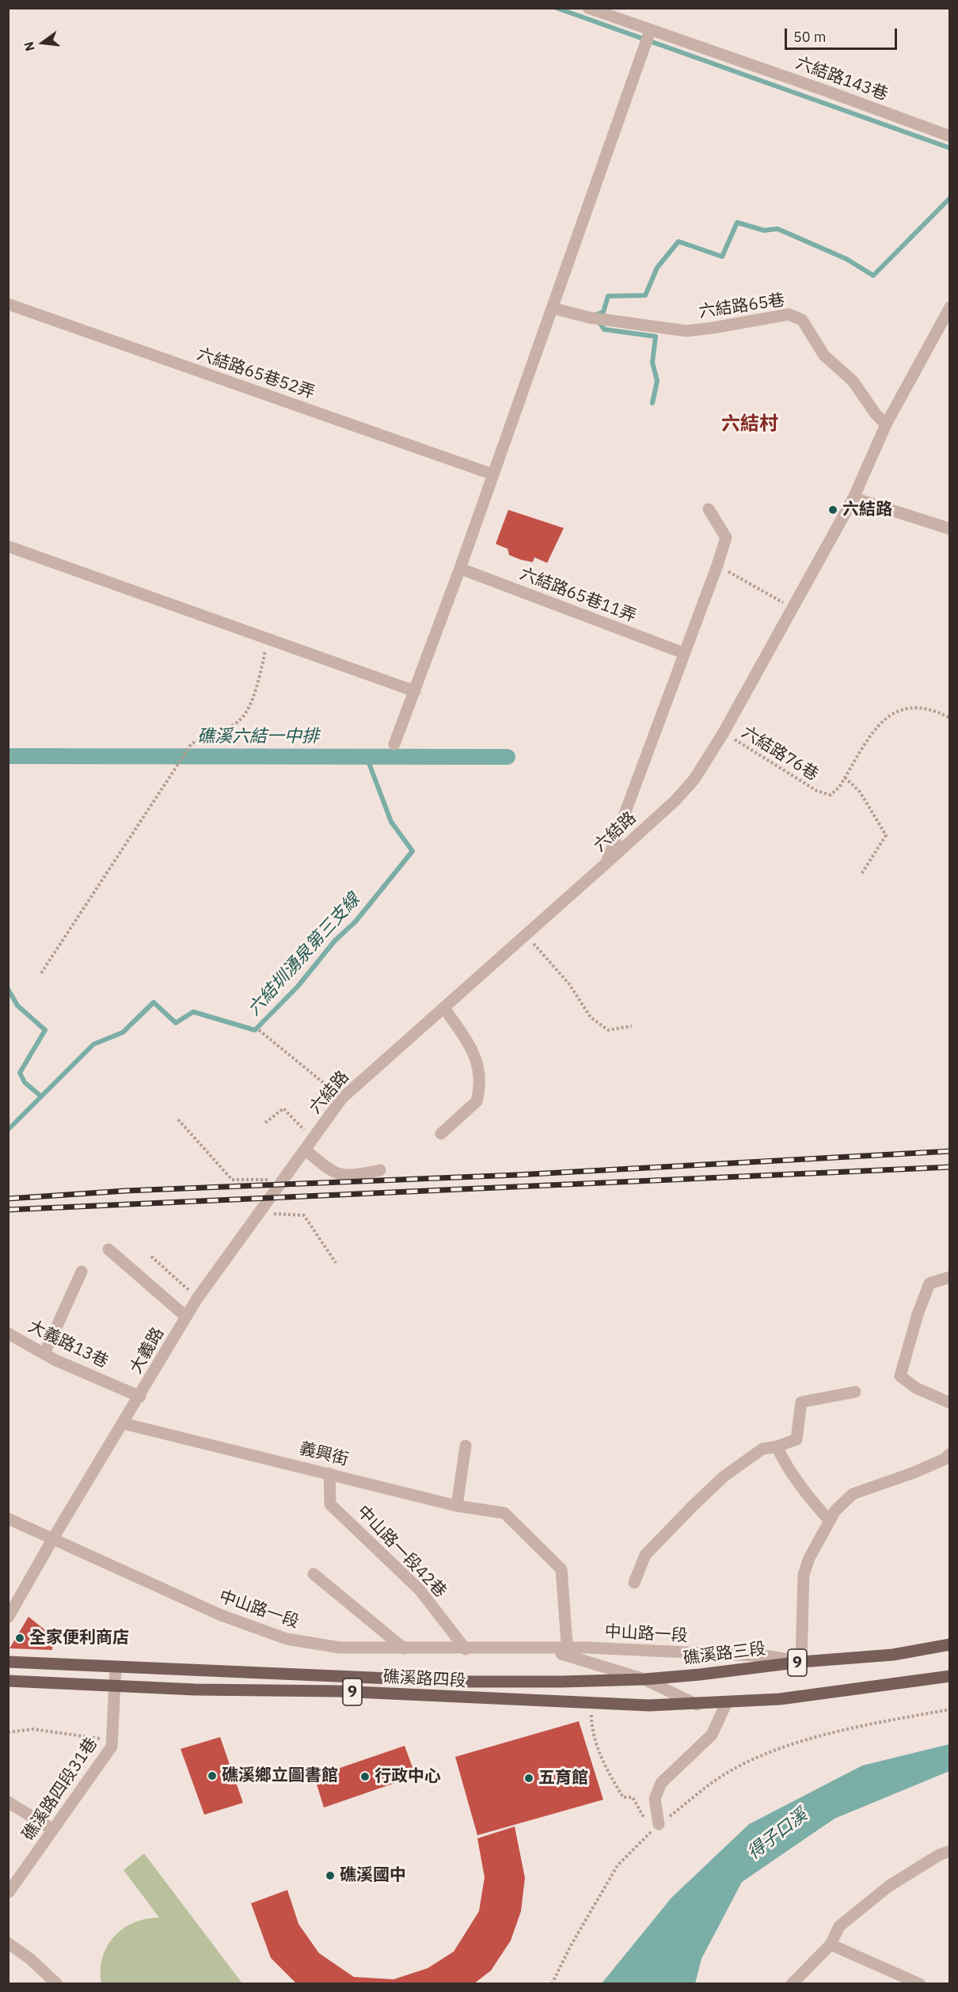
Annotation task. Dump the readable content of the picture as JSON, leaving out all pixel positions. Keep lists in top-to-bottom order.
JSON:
{
  "streets": {
    "main road": ["礁溪路三段", "9", "礁溪路四段"],
    "street": [
      "六結路143巷",
      "六結路65巷",
      "六結路65巷52弄",
      "六結路65巷11弄",
      "六結路",
      "大義路13巷",
      "大義路",
      "義興街",
      "中山路一段42巷",
      "中山路一段",
      "礁溪路四段31巷"
    ],
    "path": ["六結路76巷"]
  },
  "crossings": [
    ["六結路65巷", "六結路"],
    ["六結路76巷", "六結路"],
    ["六結路", "大義路"],
    ["大義路13巷", "大義路"],
    ["大義路", "義興街"],
    ["大義路", "中山路一段"],
    ["義興街", "中山路一段42巷"],
    ["義興街", "中山路一段"],
    ["中山路一段42巷", "中山路一段"],
    ["中山路一段", "礁溪路三段"],
    ["中山路一段", "9"],
    ["中山路一段", "礁溪路四段"],
    ["礁溪路三段", "礁溪路四段"],
    ["9", "礁溪路四段"],
    ["礁溪路四段", "礁溪路四段31巷"]
  ],
  "districts": ["六結村"],
  "water": ["礁溪六結一中排", "六結圳湧泉第三支線", "得子口溪"],
  "places": [
    "六結路",
    "全家便利商店",
    "礁溪鄉立圖書館",
    "行政中心",
    "五育館",
    "礁溪國中"
  ],
  "scale_bar": "50 m",
  "north": "left"
}
